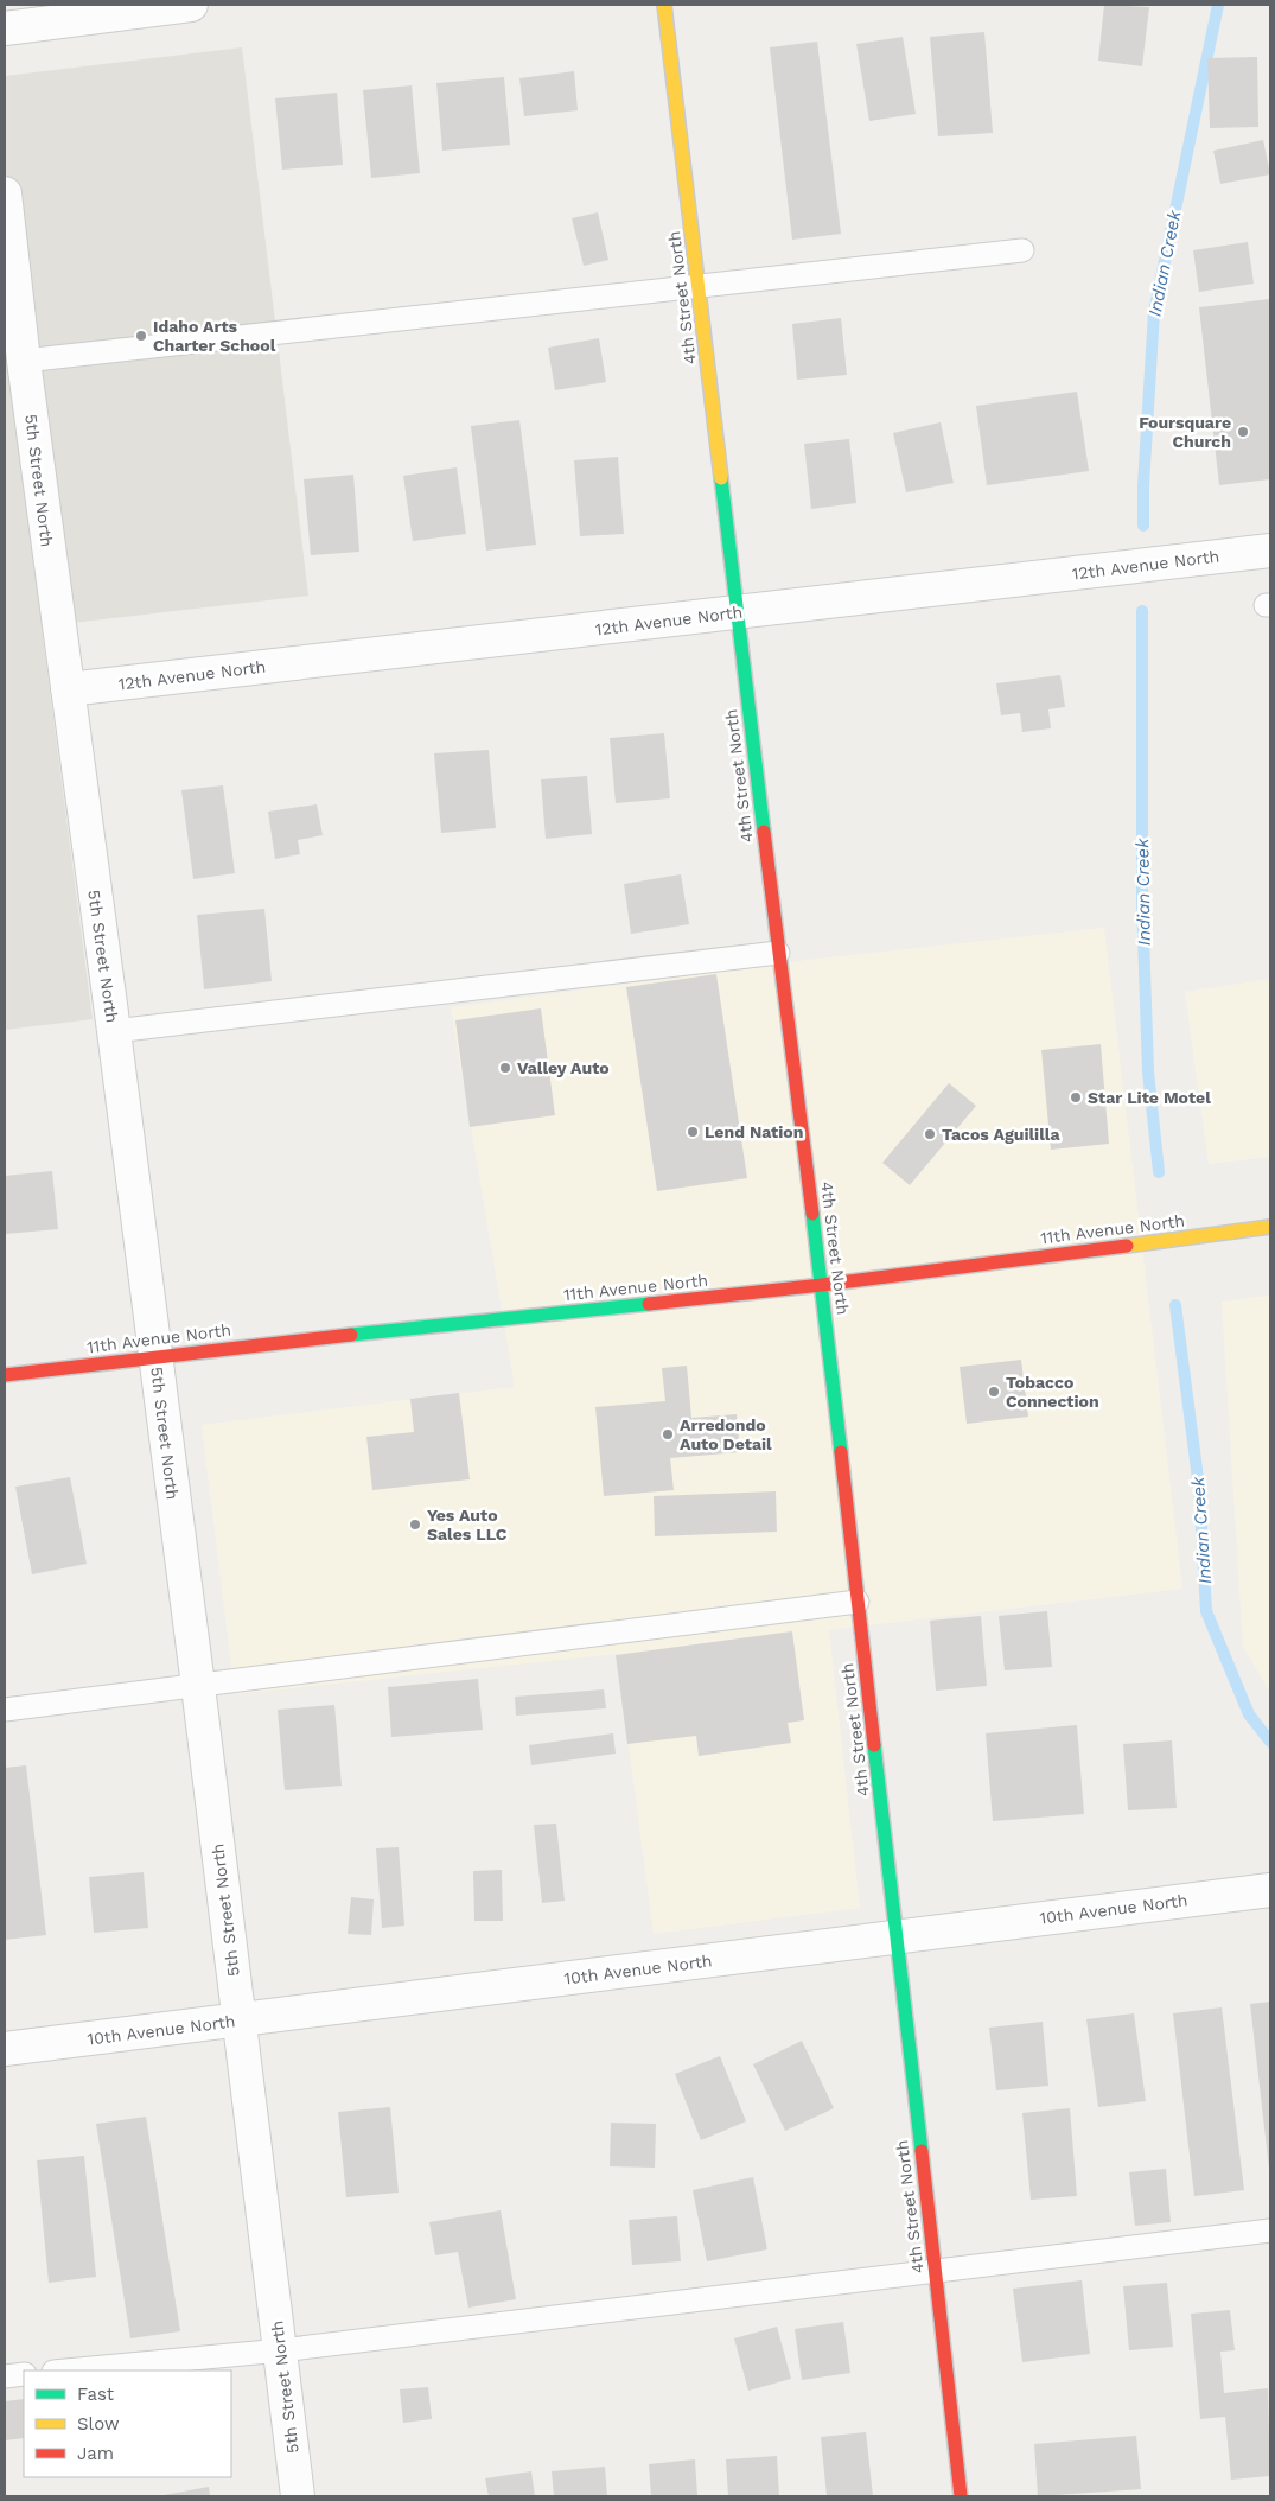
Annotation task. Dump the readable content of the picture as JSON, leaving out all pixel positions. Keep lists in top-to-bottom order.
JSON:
{
  "streets": {
    "street": [
      "4th Street North",
      "5th Street North",
      "12th Avenue North",
      "11th Avenue North",
      "10th Avenue North"
    ]
  },
  "crossings": [
    ["4th Street North", "12th Avenue North"],
    ["4th Street North", "11th Avenue North"],
    ["4th Street North", "10th Avenue North"],
    ["5th Street North", "12th Avenue North"],
    ["5th Street North", "11th Avenue North"],
    ["5th Street North", "10th Avenue North"]
  ],
  "water": ["Indian Creek"],
  "places": [
    "Idaho Arts Charter School",
    "Foursquare Church",
    "Valley Auto",
    "Star Lite Motel",
    "Lend Nation",
    "Tacos Aguililla",
    "Tobacco Connection",
    "Arredondo Auto Detail",
    "Yes Auto Sales LLC"
  ],
  "legend": ["Fast", "Slow", "Jam"]
}
